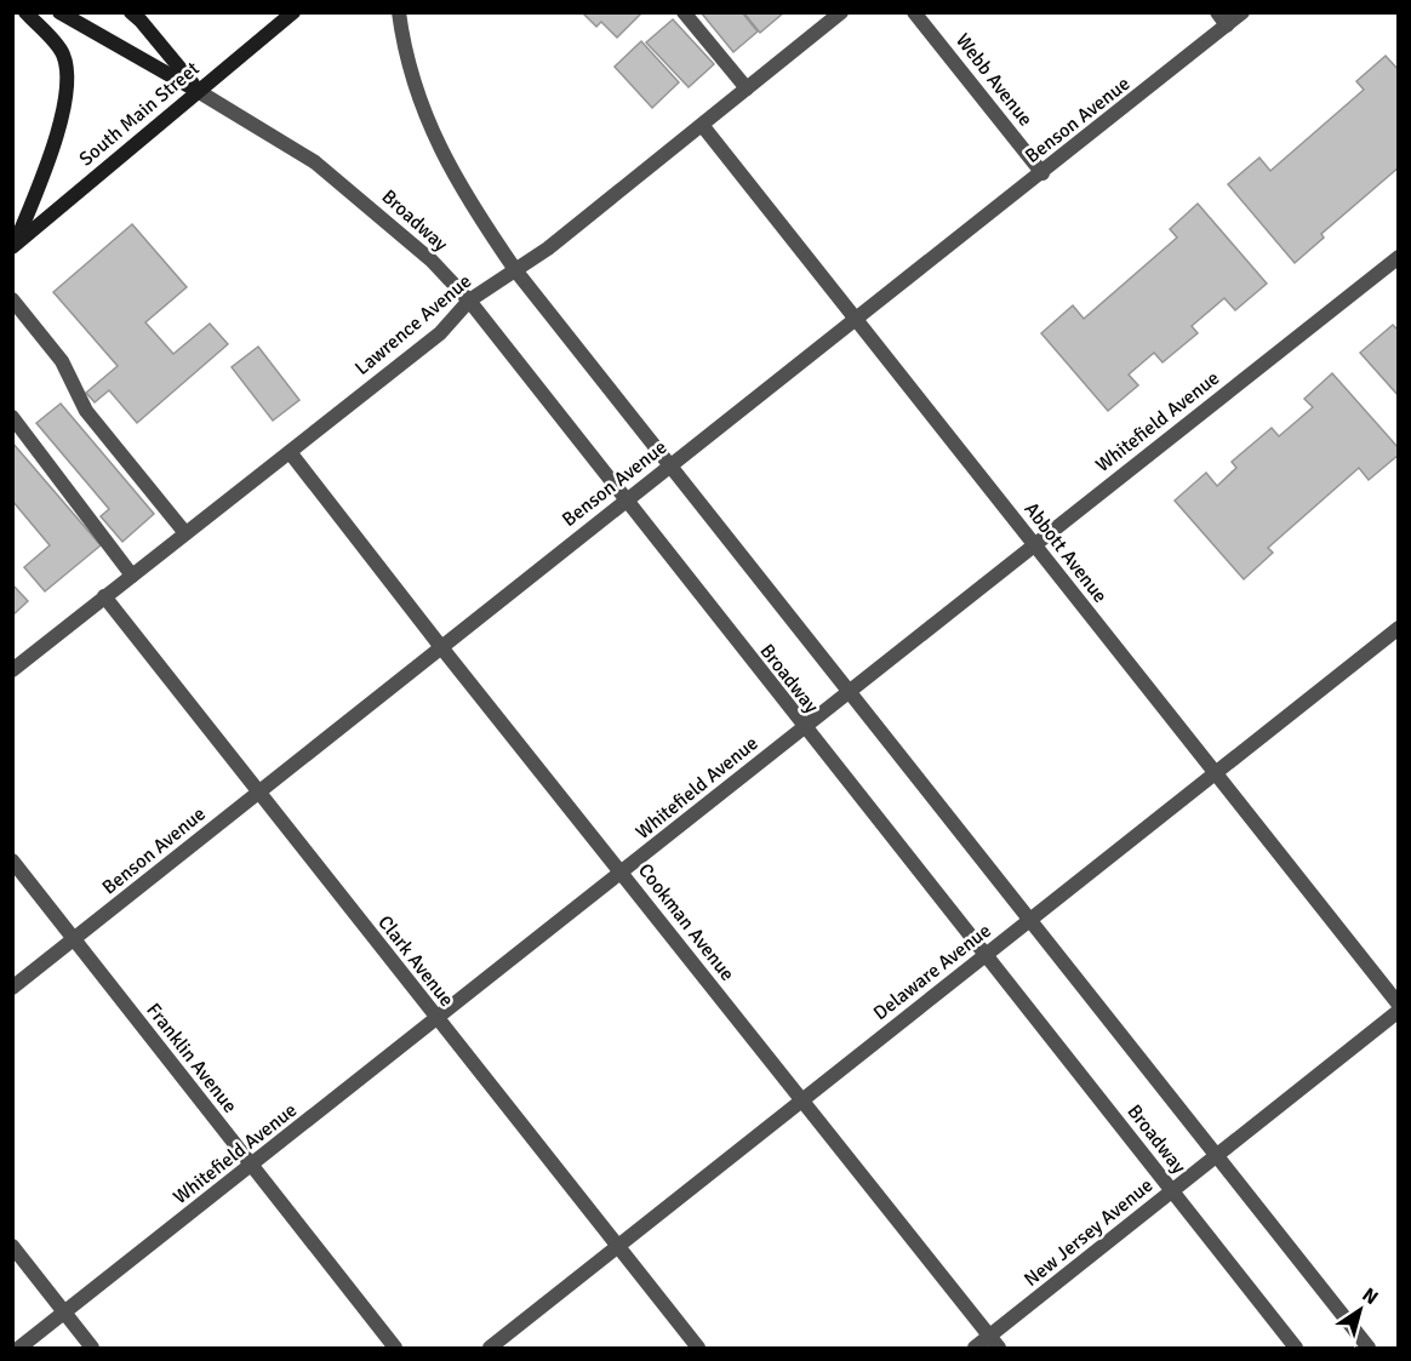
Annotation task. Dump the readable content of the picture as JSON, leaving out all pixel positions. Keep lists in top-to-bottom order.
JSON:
{
  "streets": {
    "main road": ["South Main Street"],
    "street": [
      "Webb Avenue",
      "Benson Avenue",
      "Broadway",
      "Lawrence Avenue",
      "Whitefield Avenue",
      "Abbott Avenue",
      "Cookman Avenue",
      "Clark Avenue",
      "Delaware Avenue",
      "Franklin Avenue",
      "New Jersey Avenue"
    ]
  },
  "crossings": [
    ["Webb Avenue", "Benson Avenue"],
    ["South Main Street", "Broadway"],
    ["Benson Avenue", "Broadway"],
    ["Benson Avenue", "Abbott Avenue"],
    ["Benson Avenue", "Cookman Avenue"],
    ["Benson Avenue", "Clark Avenue"],
    ["Benson Avenue", "Franklin Avenue"],
    ["Broadway", "Lawrence Avenue"],
    ["Broadway", "Whitefield Avenue"],
    ["Broadway", "Delaware Avenue"],
    ["Broadway", "New Jersey Avenue"],
    ["Lawrence Avenue", "Abbott Avenue"],
    ["Lawrence Avenue", "Cookman Avenue"],
    ["Lawrence Avenue", "Clark Avenue"],
    ["Whitefield Avenue", "Abbott Avenue"],
    ["Whitefield Avenue", "Cookman Avenue"],
    ["Whitefield Avenue", "Clark Avenue"],
    ["Whitefield Avenue", "Franklin Avenue"],
    ["Abbott Avenue", "Delaware Avenue"],
    ["Cookman Avenue", "Delaware Avenue"],
    ["Cookman Avenue", "New Jersey Avenue"],
    ["Clark Avenue", "Delaware Avenue"]
  ],
  "north": "top right"
}
